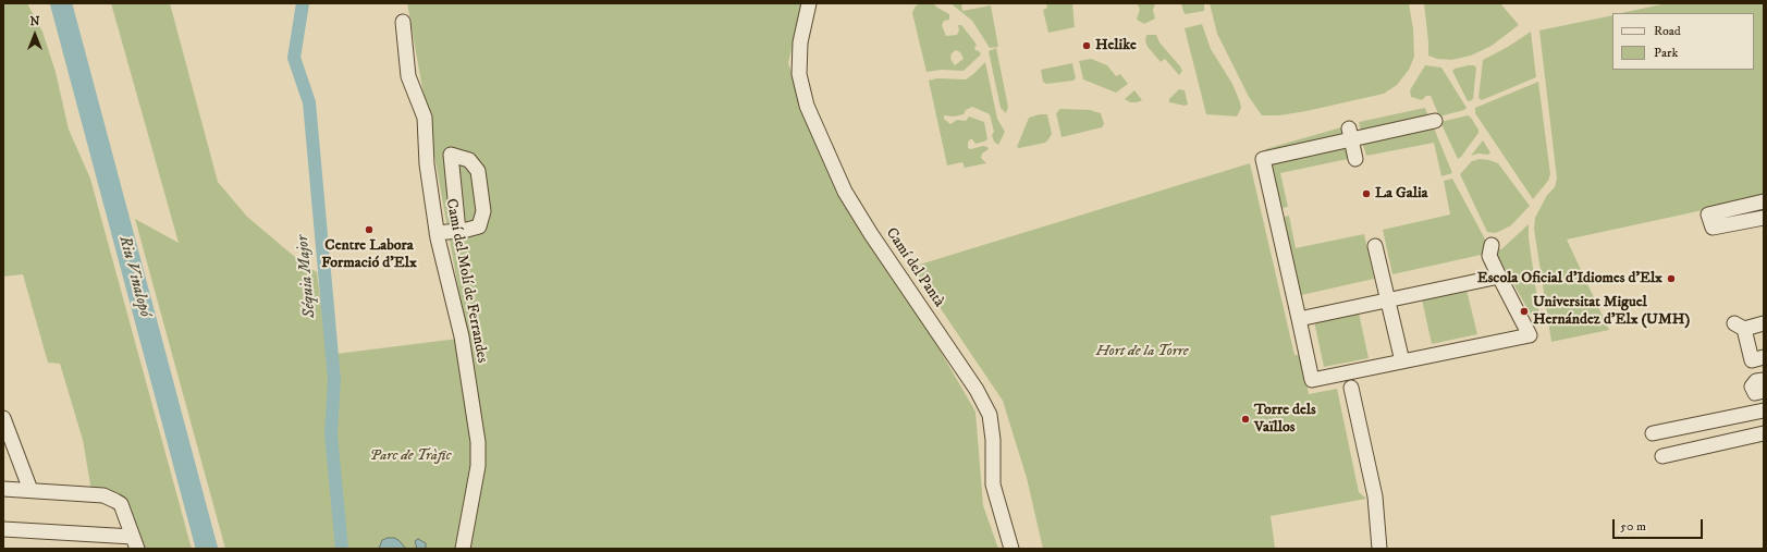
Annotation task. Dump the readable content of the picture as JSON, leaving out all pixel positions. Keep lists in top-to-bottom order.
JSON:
{
  "streets": {
    "street": ["Camí del Pantà", "Camí del Molí de Ferrandes"]
  },
  "water": ["Riu Vinalopó", "Séquia Major"],
  "parks": ["Hort de la Torre", "Parc de Tràfic"],
  "places": [
    "Helike",
    "La Galia",
    "Centre Labora Formació d'Elx",
    "Escola Oficial d'Idiomes d'Elx",
    "Universitat Miguel Hernández d'Elx (UMH)",
    "Torre dels Vaïllos"
  ],
  "legend": ["Road", "Park"],
  "scale_bar": "50 m",
  "north": "top"
}
